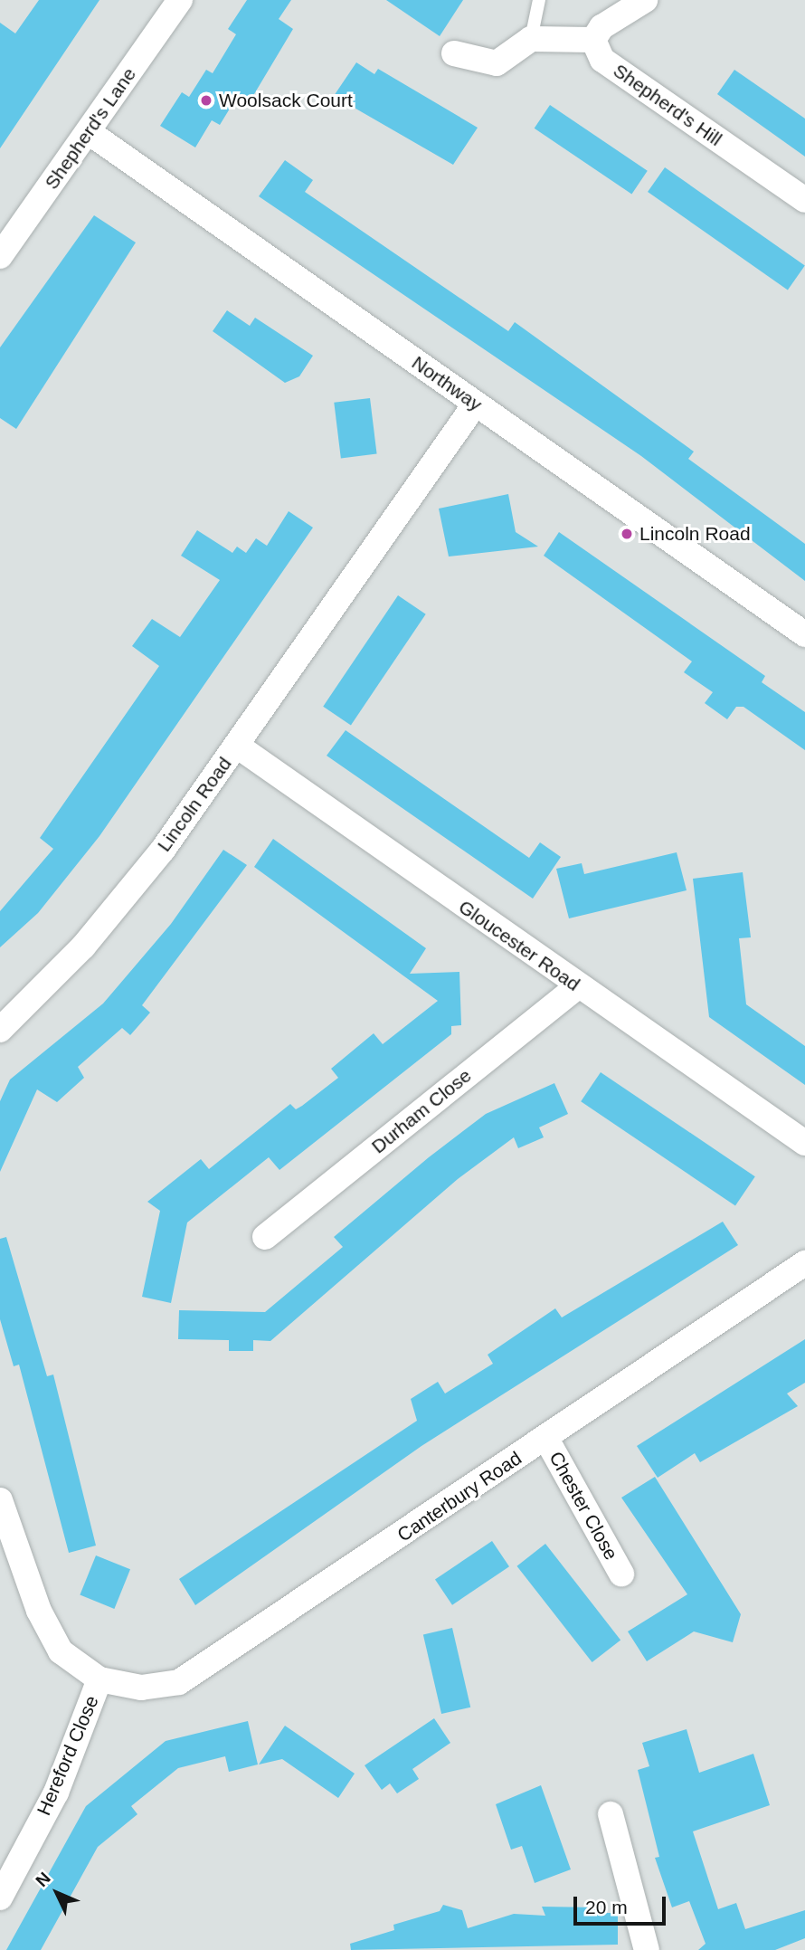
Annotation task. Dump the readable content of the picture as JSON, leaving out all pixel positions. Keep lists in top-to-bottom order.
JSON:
{
  "streets": {
    "street": [
      "Shepherd's Hill",
      "Shepherd's Lane",
      "Northway",
      "Lincoln Road",
      "Gloucester Road",
      "Durham Close",
      "Canterbury Road",
      "Chester Close",
      "Hereford Close"
    ]
  },
  "crossings": [
    ["Shepherd's Lane", "Northway"],
    ["Northway", "Lincoln Road"],
    ["Lincoln Road", "Gloucester Road"],
    ["Gloucester Road", "Durham Close"],
    ["Canterbury Road", "Chester Close"],
    ["Canterbury Road", "Hereford Close"]
  ],
  "places": ["Woolsack Court", "Lincoln Road"],
  "scale_bar": "20 m",
  "north": "top left"
}
